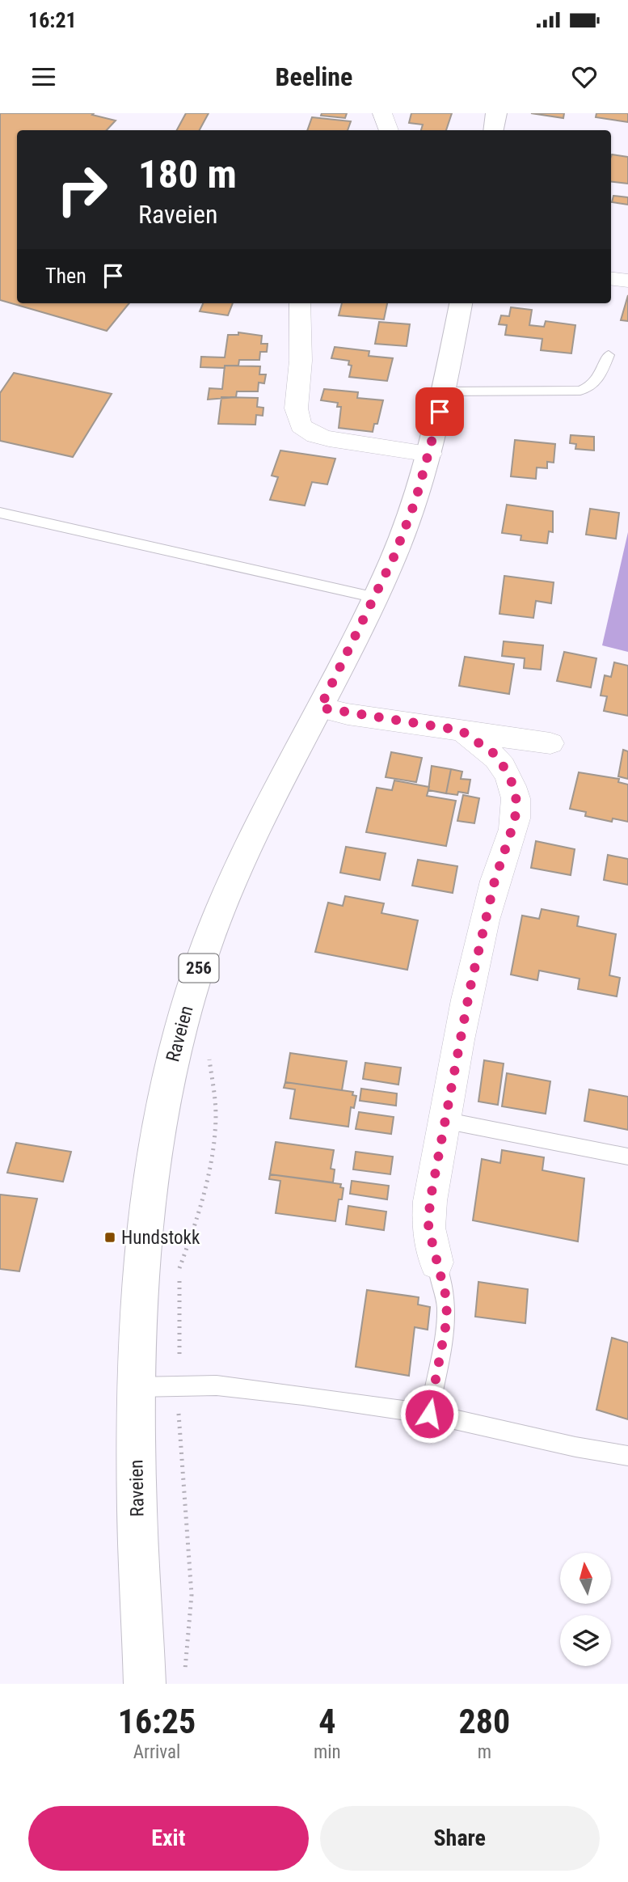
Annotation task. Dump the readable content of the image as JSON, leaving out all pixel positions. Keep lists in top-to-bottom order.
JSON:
{
  "streets": {
    "main road": ["256", "Raveien"]
  },
  "places": {
    "transit": ["Hundstokk"]
  },
  "north": "top",
  "page": {
    "status": "16:21",
    "header": "Beeline",
    "turn": ["180 m", "Raveien"],
    "then": "Then",
    "eta": [
      "16:25",
      "Arrival",
      "4",
      "min",
      "280",
      "m"
    ],
    "buttons": ["Exit", "Share"]
  }
}
